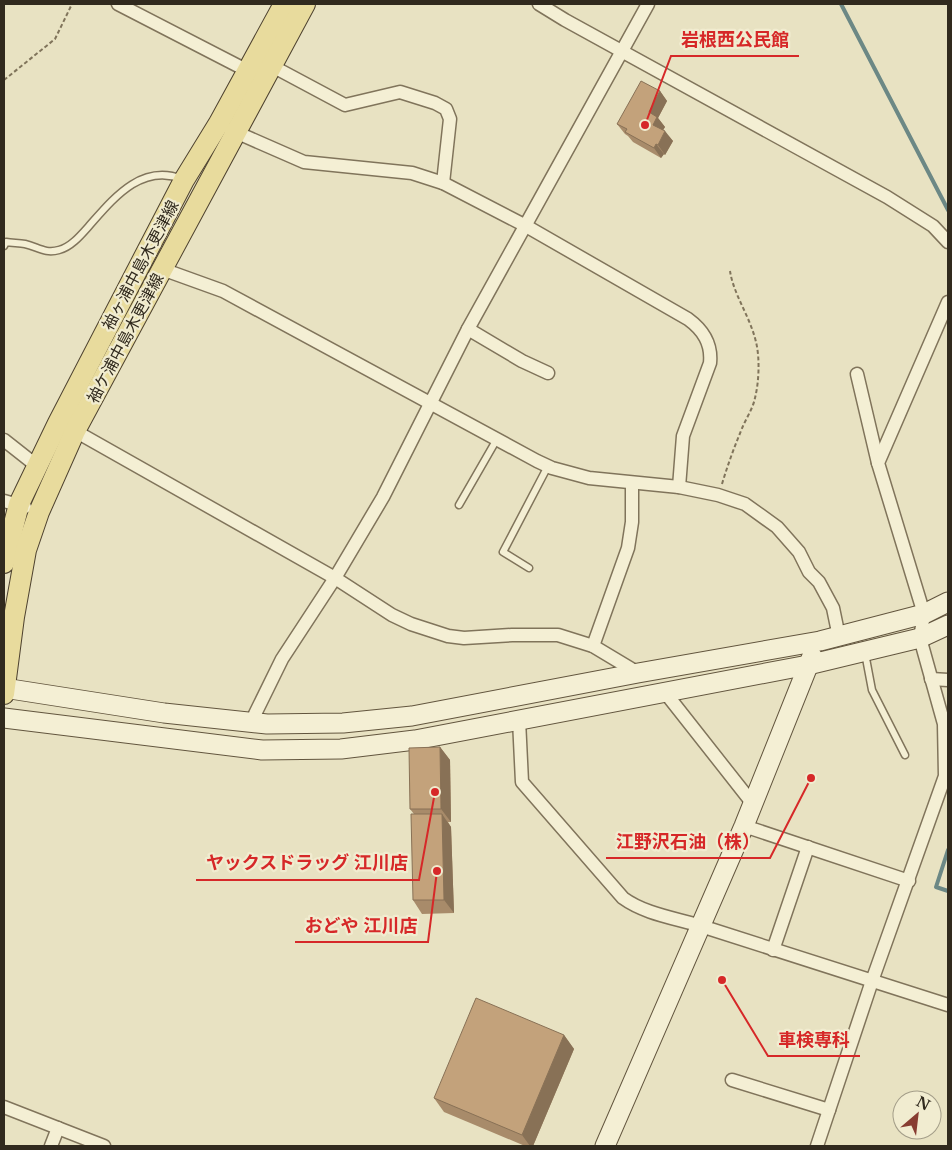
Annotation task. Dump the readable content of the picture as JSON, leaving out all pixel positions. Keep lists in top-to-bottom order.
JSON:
{
  "streets": {
    "main road": ["袖ヶ浦中島木更津線", "袖ケ浦中島木更津線"]
  },
  "crossings": [
    ["袖ヶ浦中島木更津線", "袖ケ浦中島木更津線"]
  ],
  "places": [
    "岩根西公民館",
    "江野沢石油（株）",
    "ヤックスドラッグ 江川店",
    "おどや 江川店",
    "車検専科"
  ],
  "north": "top right"
}
